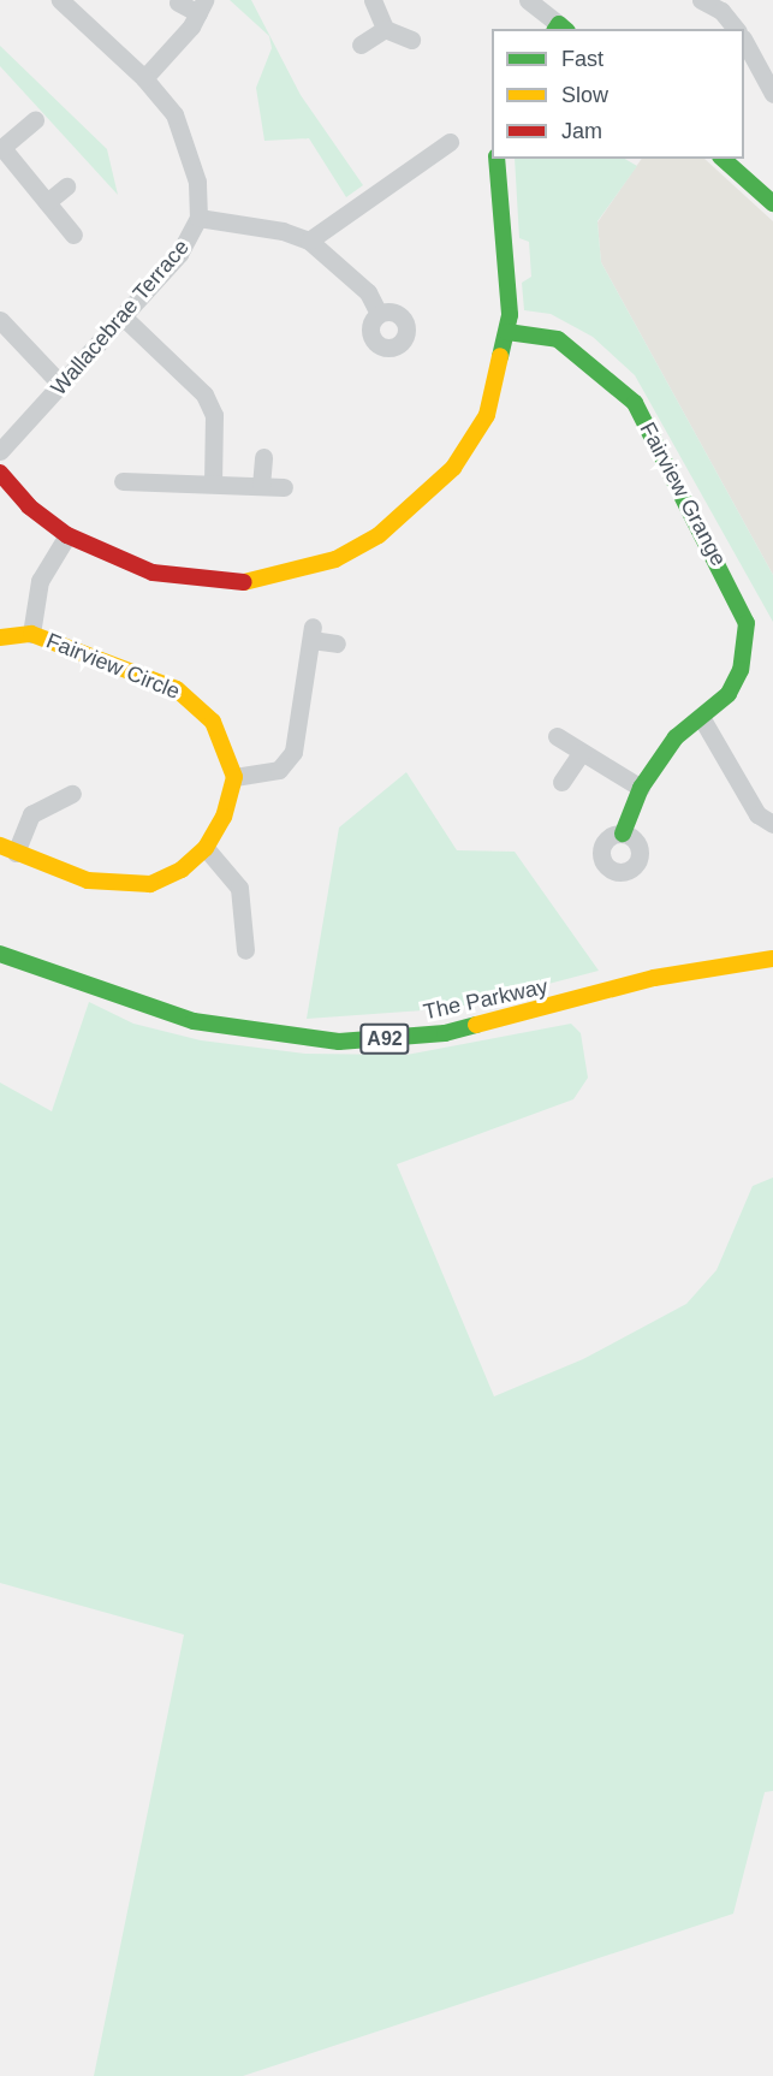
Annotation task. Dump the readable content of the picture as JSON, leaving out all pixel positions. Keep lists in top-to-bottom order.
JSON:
{
  "streets": {
    "street": [
      "Wallacebrae Terrace",
      "Fairview Grange",
      "Fairview Circle",
      "The Parkway",
      "A92"
    ]
  },
  "legend": ["Fast", "Slow", "Jam"]
}
